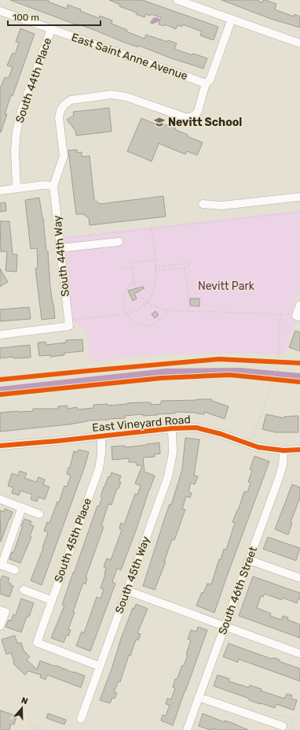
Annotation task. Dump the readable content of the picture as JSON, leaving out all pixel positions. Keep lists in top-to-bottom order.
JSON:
{
  "streets": {
    "street": [
      "East Saint Anne Avenue",
      "South 44th Place",
      "South 44th Way",
      "East Vineyard Road",
      "South 45th Place",
      "South 45th Way",
      "South 46th Street"
    ]
  },
  "crossings": [
    ["East Saint Anne Avenue", "South 44th Place"],
    ["East Vineyard Road", "South 45th Place"],
    ["East Vineyard Road", "South 45th Way"],
    ["East Vineyard Road", "South 46th Street"],
    ["South 45th Place", "South 45th Way"]
  ],
  "parks": ["Nevitt Park"],
  "places": {
    "school or university": ["Nevitt School"]
  },
  "scale_bar": "100 m",
  "north": "top"
}
